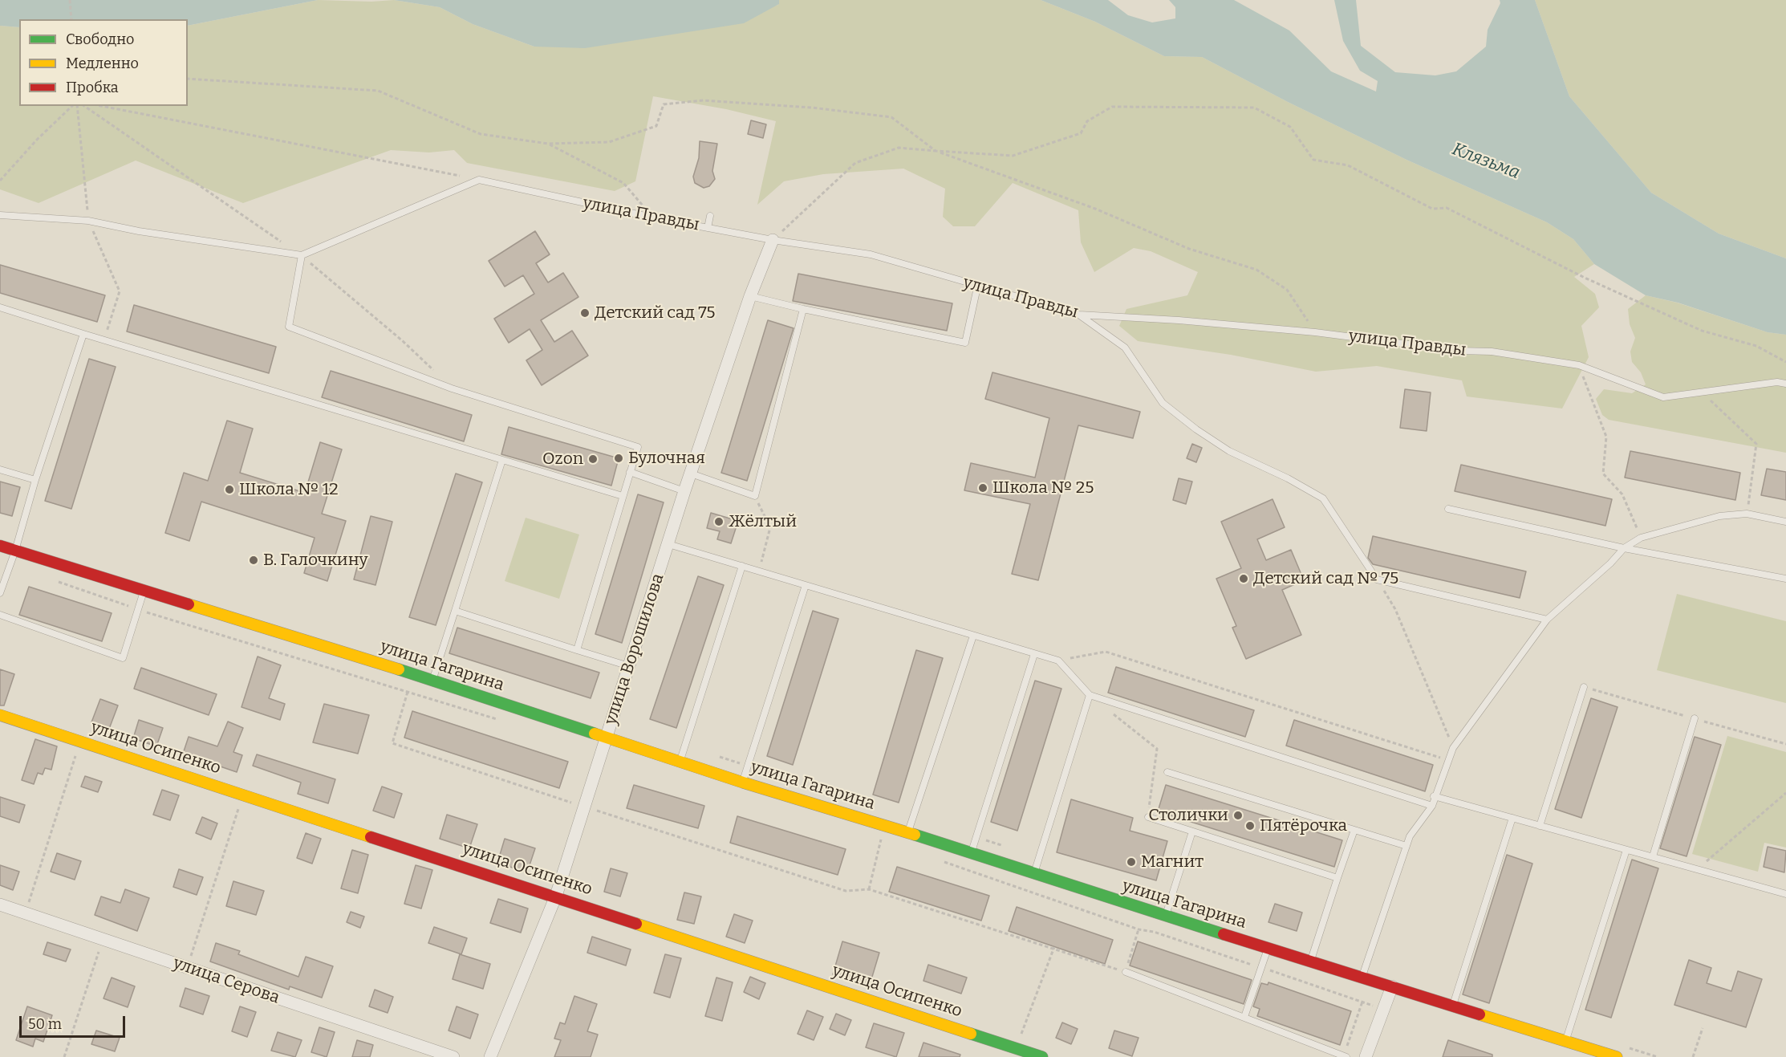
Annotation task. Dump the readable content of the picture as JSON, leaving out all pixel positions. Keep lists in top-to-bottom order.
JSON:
{
  "streets": {
    "main road": ["улица Гагарина", "улица Осипенко"],
    "street": ["улица Ворошилова", "улица Серова"],
    "lane": ["улица Правды"]
  },
  "crossings": [
    ["улица Правды", "улица Ворошилова"],
    ["улица Ворошилова", "улица Гагарина"],
    ["улица Ворошилова", "улица Осипенко"]
  ],
  "water": ["Клязьма"],
  "places": [
    "Детский сад 75",
    "Булочная",
    "Ozon",
    "Школа № 25",
    "Школа № 12",
    "Жёлтый",
    "В. Галочкину",
    "Детский сад № 75",
    "Столички",
    "Пятёрочка",
    "Магнит"
  ],
  "legend": ["Свободно", "Медленно", "Пробка"],
  "scale_bar": "50 m"
}
